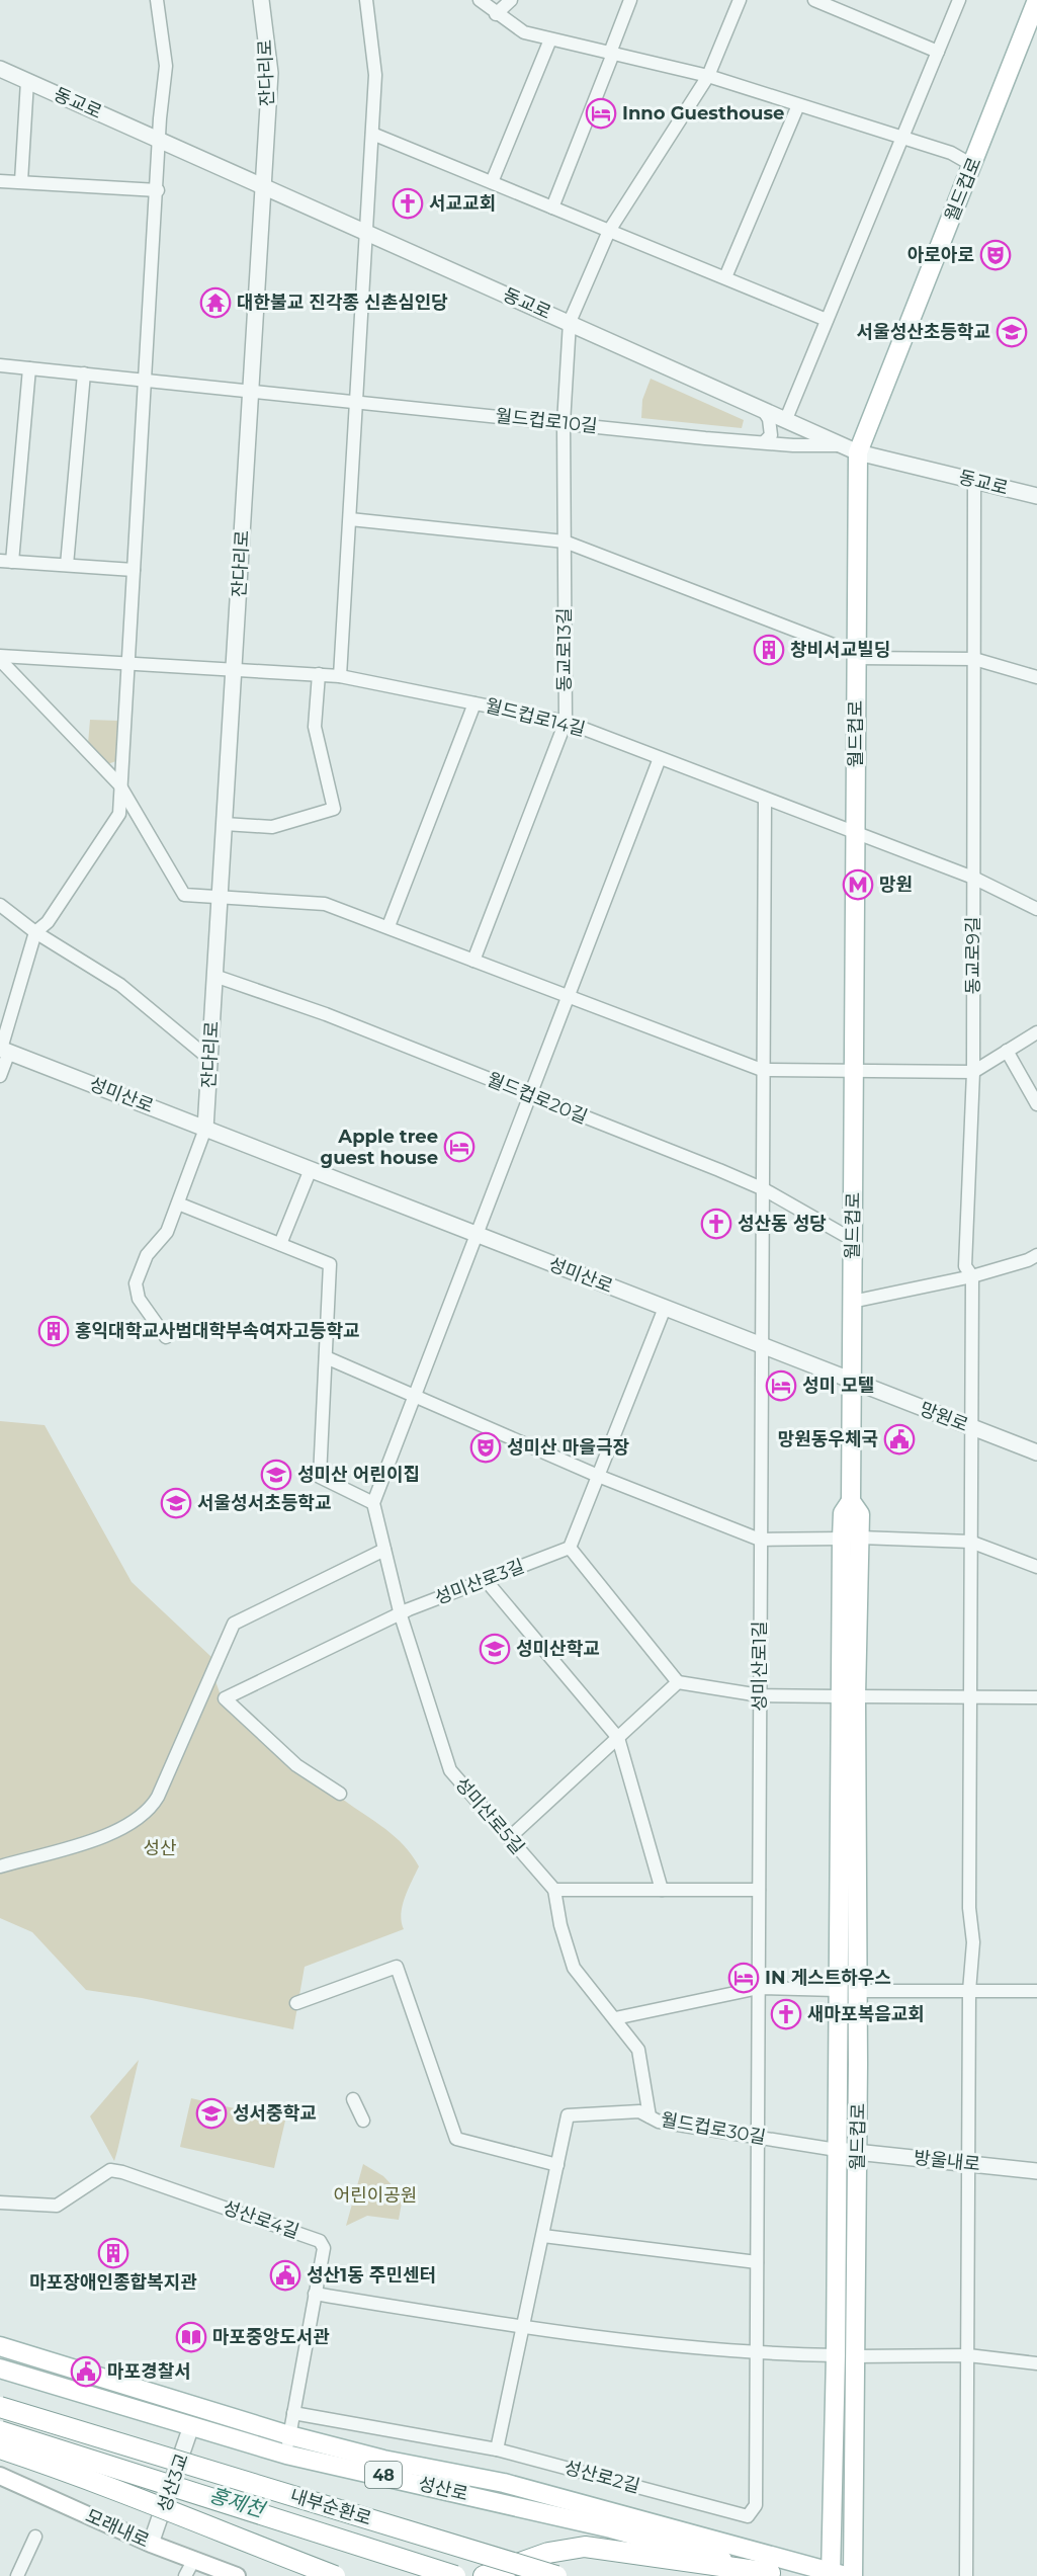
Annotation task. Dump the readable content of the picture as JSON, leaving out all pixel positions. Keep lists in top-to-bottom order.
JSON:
{
  "streets": {
    "highway": ["내부순환로"],
    "main road": [
      "월드컵로",
      "48",
      "성산로",
      "모래내로"
    ],
    "street": [
      "잔다리로",
      "동교로",
      "월드컵로10길",
      "동교로13길",
      "월드컵로14길",
      "동교로9길",
      "성미산로",
      "월드컵로20길",
      "망원로",
      "성미산로3길",
      "성미산로1길",
      "성미산로5길",
      "월드컵로30길",
      "방울내로",
      "성산로4길",
      "성산로2길",
      "성산3교"
    ]
  },
  "crossings": [
    ["잔다리로", "동교로"],
    ["잔다리로", "월드컵로10길"],
    ["잔다리로", "월드컵로14길"],
    ["잔다리로", "성미산로"],
    ["잔다리로", "월드컵로20길"],
    ["동교로", "월드컵로"],
    ["동교로", "월드컵로10길"],
    ["동교로", "동교로13길"],
    ["동교로", "동교로9길"],
    ["월드컵로", "월드컵로10길"],
    ["월드컵로", "월드컵로14길"],
    ["월드컵로", "성미산로"],
    ["월드컵로", "월드컵로20길"],
    ["월드컵로", "망원로"],
    ["월드컵로", "월드컵로30길"],
    ["월드컵로", "방울내로"],
    ["월드컵로10길", "동교로13길"],
    ["동교로13길", "월드컵로14길"],
    ["월드컵로14길", "동교로9길"],
    ["월드컵로14길", "성미산로1길"],
    ["동교로9길", "망원로"],
    ["동교로9길", "방울내로"],
    ["성미산로", "망원로"],
    ["성미산로", "성미산로1길"],
    ["월드컵로20길", "성미산로1길"],
    ["성미산로3길", "성미산로5길"],
    ["성미산로1길", "월드컵로30길"],
    ["성미산로1길", "성산로2길"],
    ["월드컵로30길", "방울내로"],
    ["월드컵로30길", "성산로2길"],
    ["성산로4길", "성산로2길"],
    ["성산로4길", "성산로"],
    ["성산3교", "성산로"],
    ["성산3교", "모래내로"]
  ],
  "water": ["홍제천"],
  "parks": ["성산", "어린이공원"],
  "places": {
    "hotel": [
      "Inno Guesthouse",
      "Apple tree guest house",
      "성미 모텔",
      "IN 게스트하우스"
    ],
    "church": ["서교교회", "성산동 성당", "새마포복음교회"],
    "theatre": ["아로아로", "성미산 마을극장"],
    "temple": ["대한불교 진각종 신촌심인당"],
    "school or university": [
      "서울성산초등학교",
      "성미산 어린이집",
      "서울성서초등학교",
      "성미산학교",
      "성서중학교"
    ],
    "building": ["창비서교빌딩", "홍익대학교사범대학부속여자고등학교", "마포장애인종합복지관"],
    "metro station": ["망원"],
    "public building": ["망원동우체국", "성산1동 주민센터", "마포경찰서"],
    "library": ["마포중앙도서관"]
  }
}
